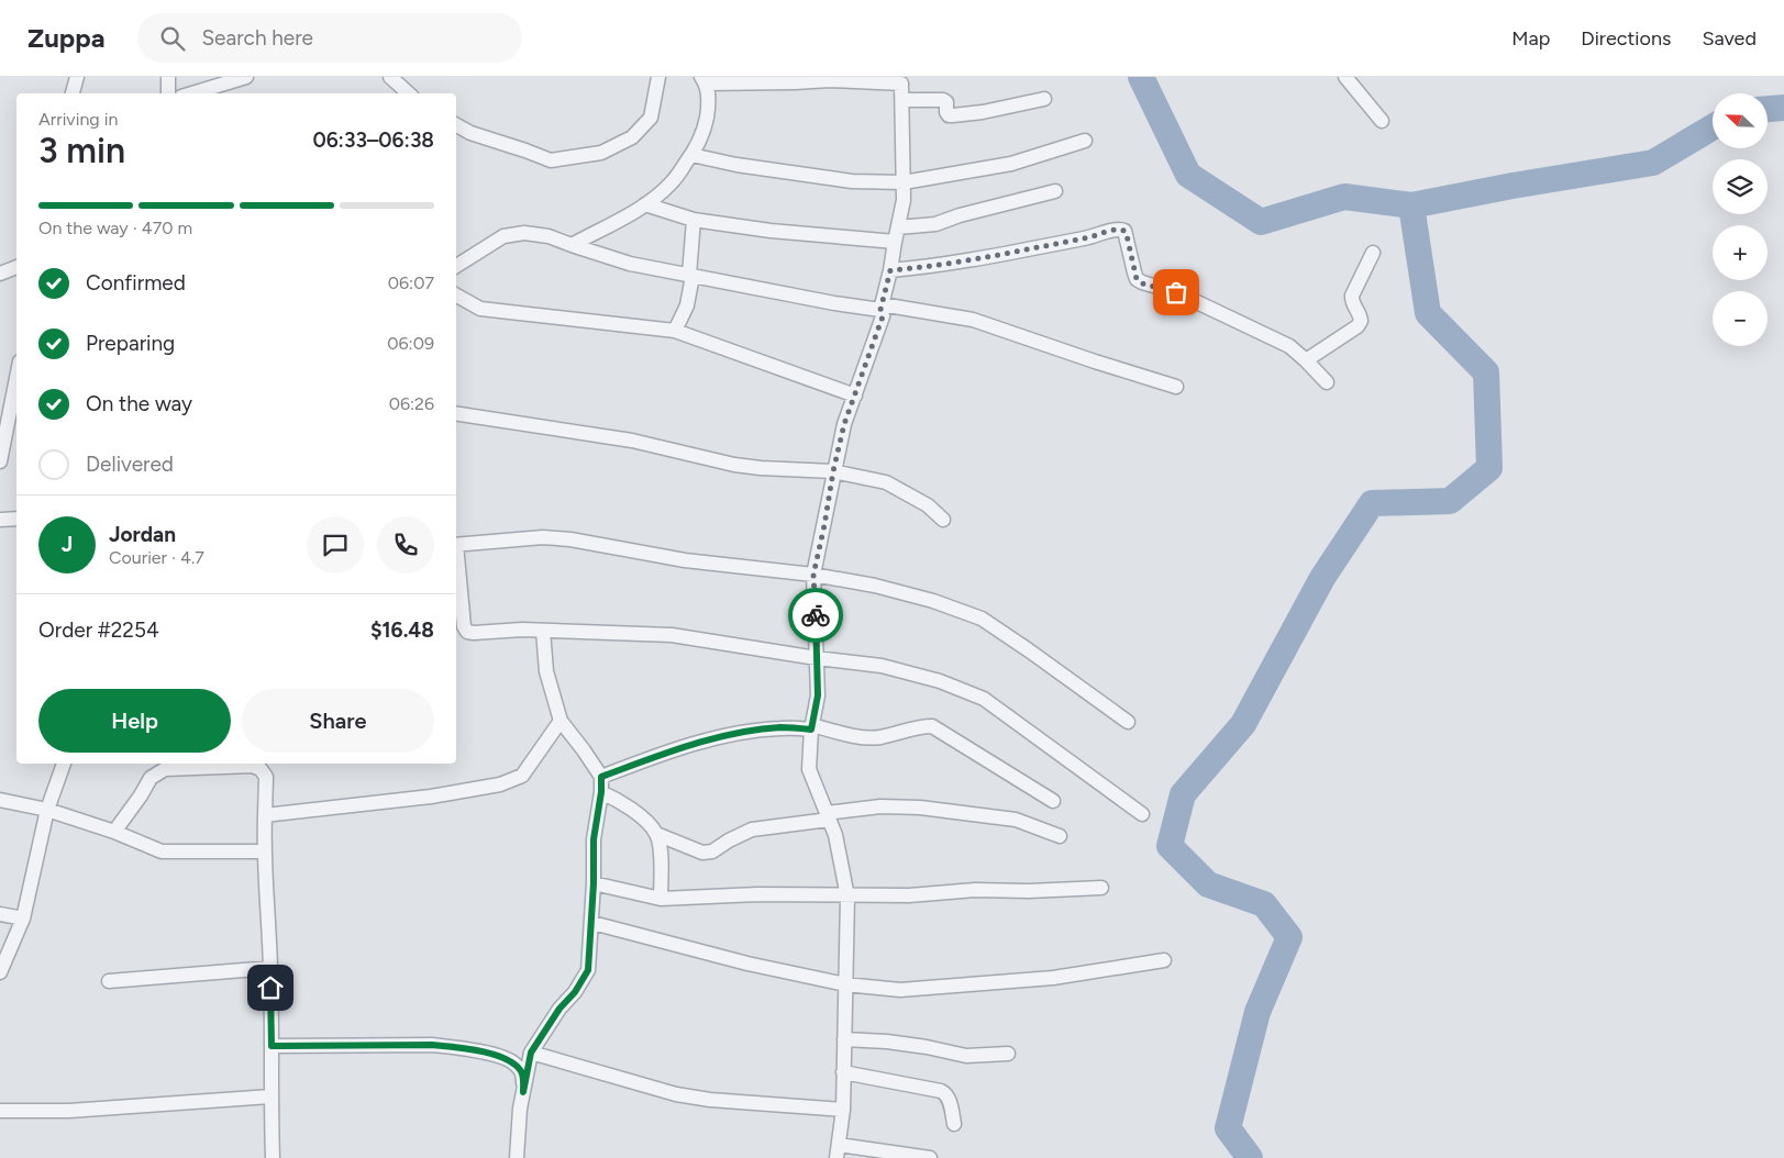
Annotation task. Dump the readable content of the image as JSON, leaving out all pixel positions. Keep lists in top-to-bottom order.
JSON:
{
  "north": "top left",
  "page": {
    "header": "Zuppa",
    "search": "Search here",
    "nav": ["Map", "Directions", "Saved"],
    "map_buttons": ["+", "−"],
    "heading": ["3 min", "Arriving in", "06:33–06:38"],
    "panel": [
      "Jordan",
      "Courier · 4.7",
      "Order #2254",
      "$16.48"
    ],
    "bar": "On the way · 470 m",
    "list": [
      ["Confirmed", "06:07"],
      ["Preparing", "06:09"],
      ["On the way", "06:26"],
      "Delivered"
    ],
    "round": "J",
    "buttons": ["Help", "Share"]
  }
}
